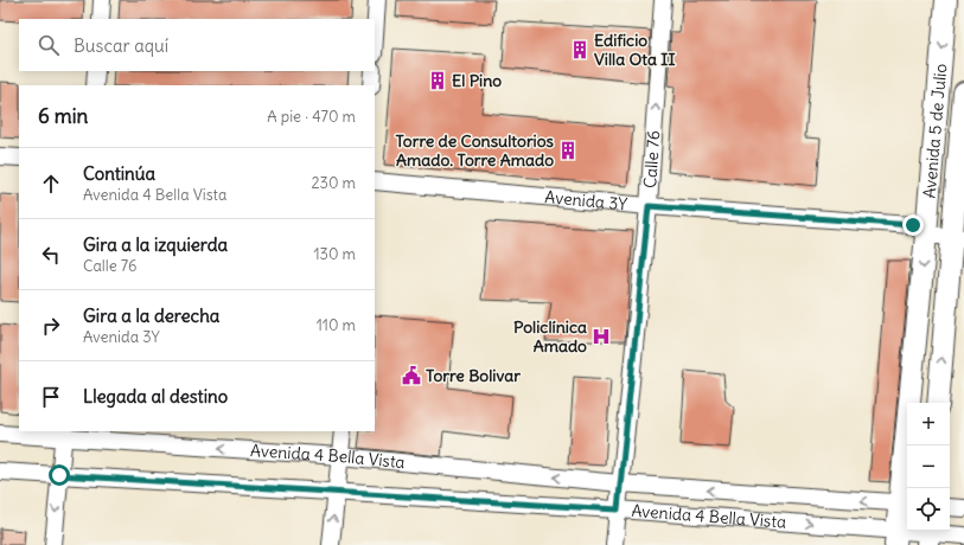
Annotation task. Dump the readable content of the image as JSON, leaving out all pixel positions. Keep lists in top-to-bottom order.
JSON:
{
  "streets": {
    "main road": ["Avenida 5 de Julio"],
    "street": ["Calle 76", "Avenida 3Y", "Avenida 4 Bella Vista"]
  },
  "crossings": [
    ["Avenida 5 de Julio", "Avenida 3Y"],
    ["Avenida 5 de Julio", "Avenida 4 Bella Vista"],
    ["Calle 76", "Avenida 3Y"],
    ["Calle 76", "Avenida 4 Bella Vista"]
  ],
  "one_way": ["Calle 76"],
  "places": {
    "building": ["Edificio Villa Ota II", "El Pino", "Torre de Consultorios Amado. Torre Amado"],
    "hospital": ["Policlínica Amado"],
    "public building": ["Torre Bolivar"]
  },
  "page": {
    "search": "Buscar aquí",
    "heading": ["6 min", "A pie · 470 m"],
    "list": [
      ["Continúa", "Avenida 4 Bella Vista", "230 m"],
      ["Gira a la izquierda", "Calle 76", "130 m"],
      ["Gira a la derecha", "Avenida 3Y", "110 m"],
      "Llegada al destino"
    ],
    "map_buttons": ["+", "−"]
  }
}
